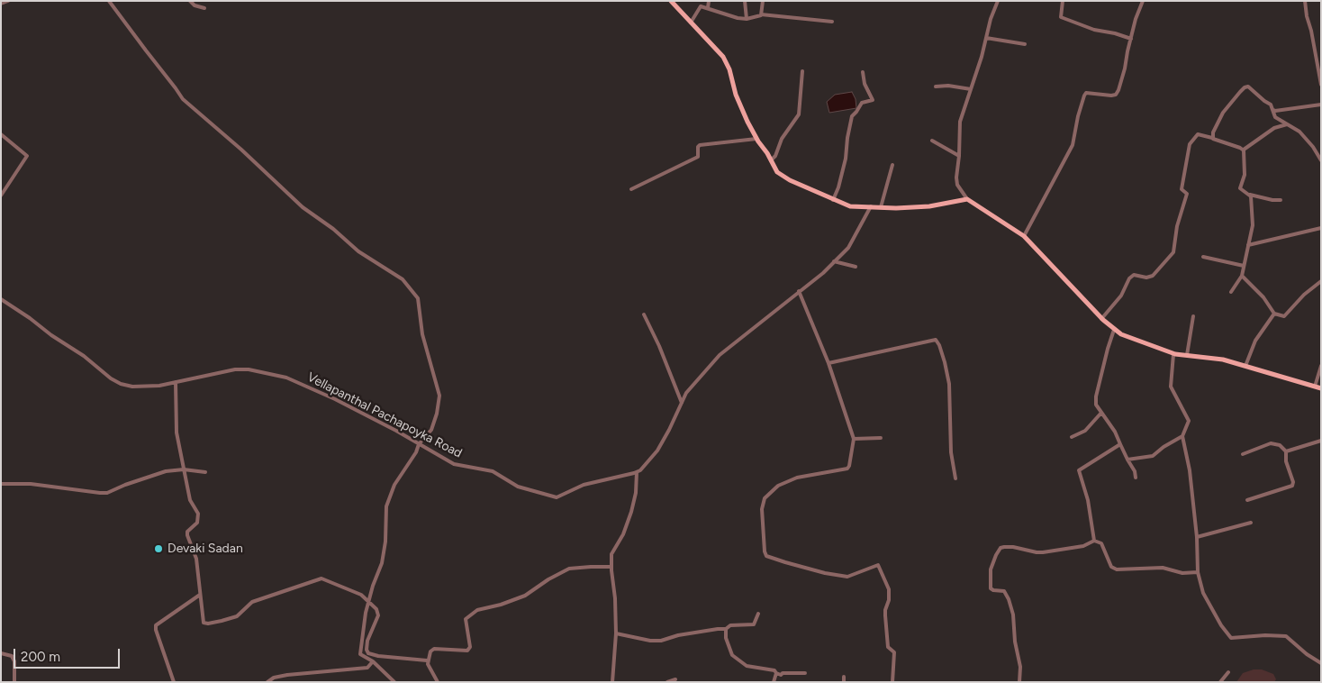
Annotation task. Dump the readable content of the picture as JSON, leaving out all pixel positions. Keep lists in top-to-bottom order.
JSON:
{
  "streets": {
    "street": ["Vellapanthal Pachapoyka Road"]
  },
  "places": ["Devaki Sadan"],
  "scale_bar": "200 m"
}
